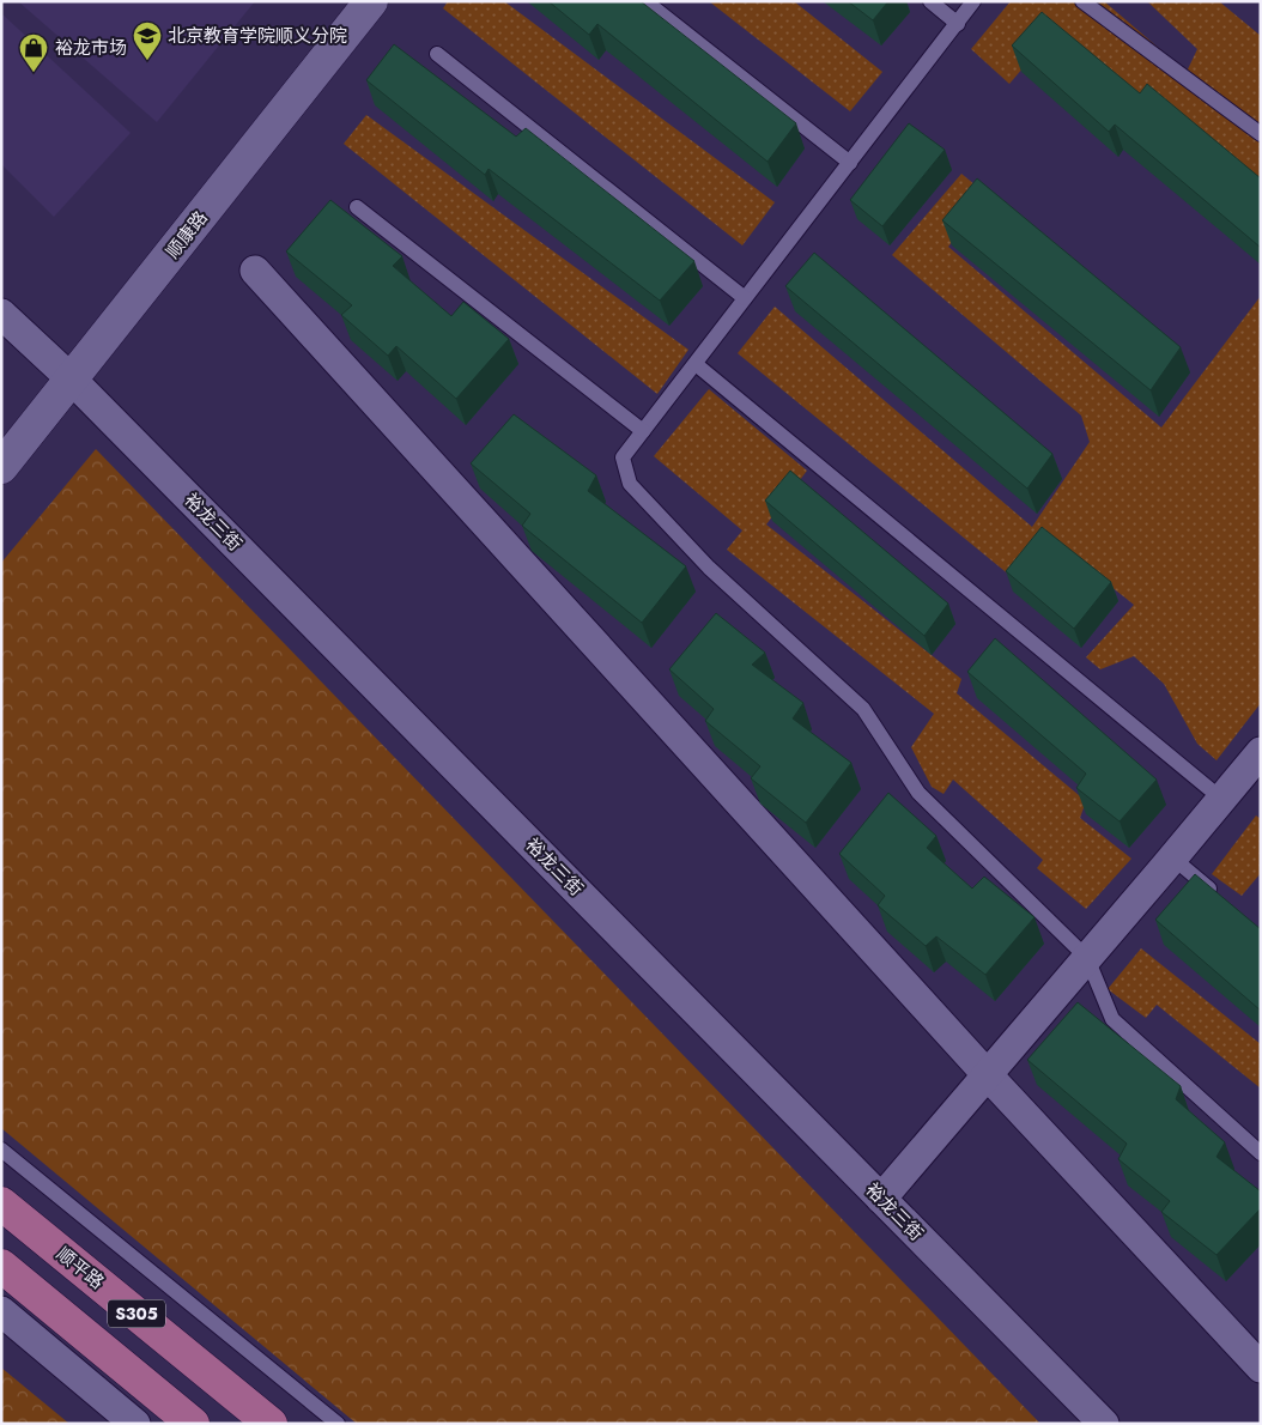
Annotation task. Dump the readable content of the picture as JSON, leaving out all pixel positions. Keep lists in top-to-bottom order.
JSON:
{
  "streets": {
    "main road": ["顺平路", "S305"],
    "street": ["顺康路", "裕龙三街"]
  },
  "crossings": [
    ["顺康路", "裕龙三街"]
  ],
  "places": {
    "school or university": ["北京教育学院顺义分院"],
    "shop": ["裕龙市场"]
  }
}
